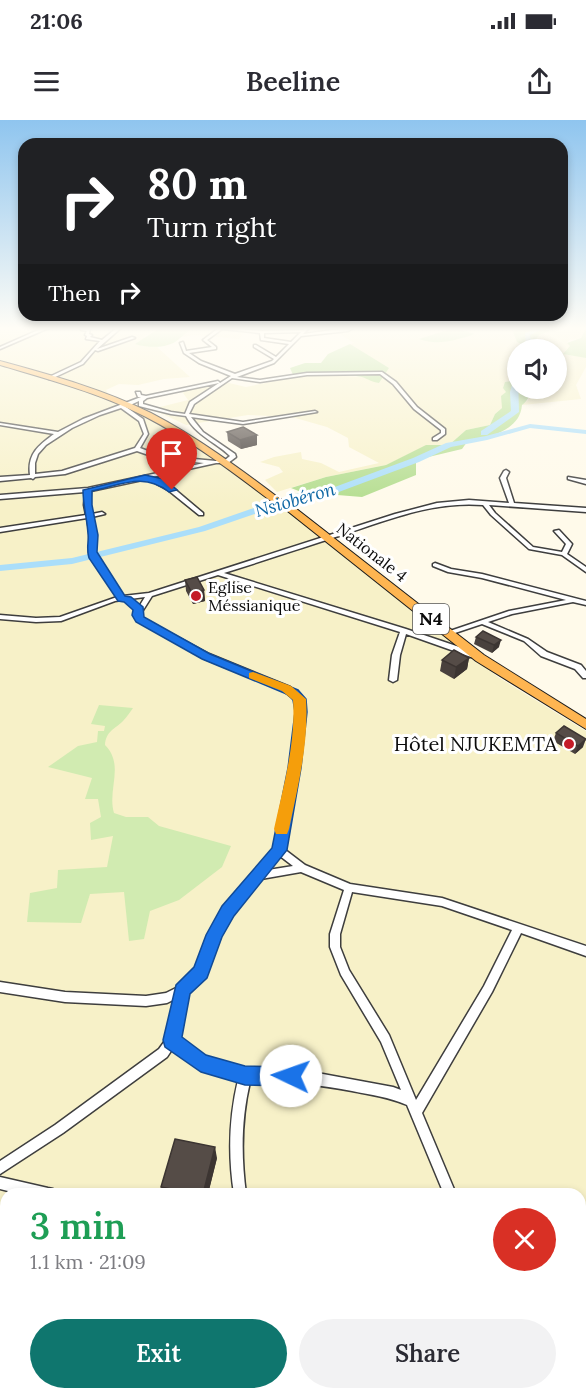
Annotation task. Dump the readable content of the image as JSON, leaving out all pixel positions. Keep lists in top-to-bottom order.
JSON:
{
  "streets": {
    "highway": ["Nationale 4", "N4"]
  },
  "water": ["Nsiobéron"],
  "places": ["Eglise Méssianique", "Hôtel NJUKEMTA"],
  "page": {
    "status": "21:06",
    "header": "Beeline",
    "turn": ["80 m", "Turn right"],
    "then": "Then",
    "heading": ["3 min", "1.1 km · 21:09"],
    "buttons": ["Exit", "Share"]
  }
}
